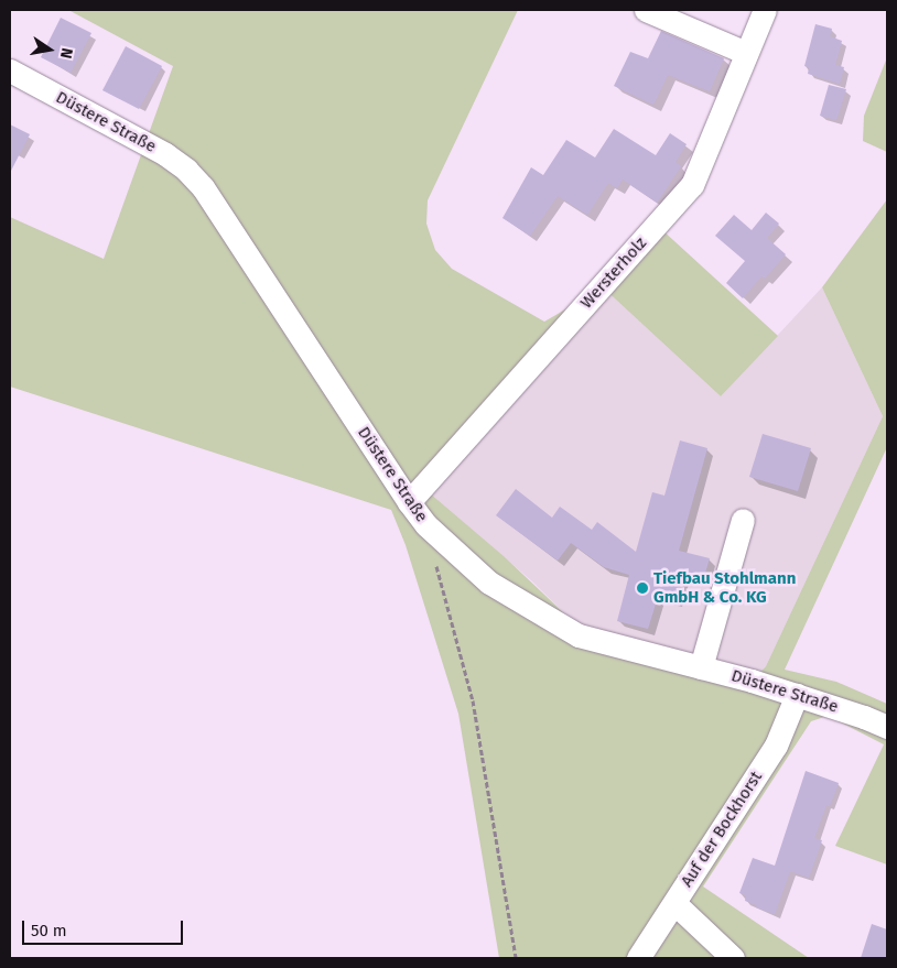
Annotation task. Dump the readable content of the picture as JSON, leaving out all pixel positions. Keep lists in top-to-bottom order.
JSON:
{
  "streets": {
    "street": ["Düstere Straße", "Wersterholz", "Auf der Bockhorst"]
  },
  "crossings": [
    ["Düstere Straße", "Wersterholz"],
    ["Düstere Straße", "Auf der Bockhorst"]
  ],
  "places": ["Tiefbau Stohlmann GmbH & Co. KG"],
  "scale_bar": "50 m",
  "north": "right"
}
